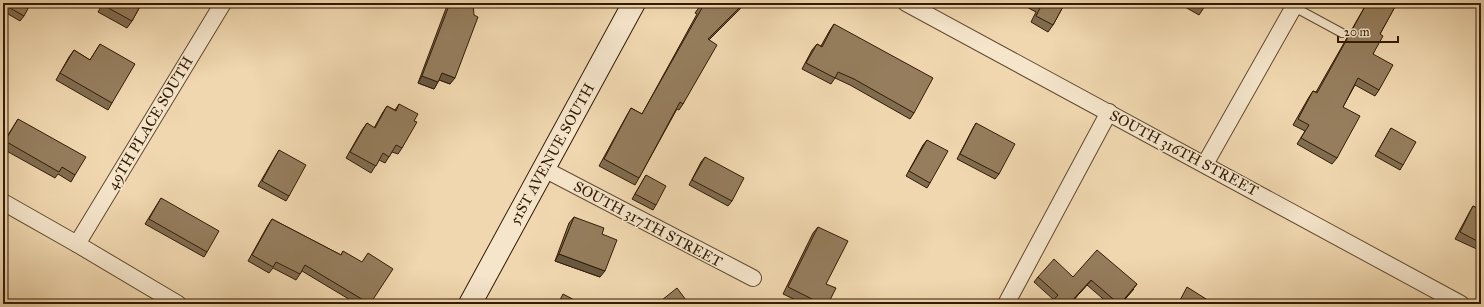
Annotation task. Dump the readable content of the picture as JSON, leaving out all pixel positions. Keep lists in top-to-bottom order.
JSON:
{
  "streets": {
    "main road": ["51ST AVENUE SOUTH"],
    "street": ["49TH PLACE SOUTH", "SOUTH 316TH STREET", "SOUTH 317TH STREET"]
  },
  "crossings": [
    ["51ST AVENUE SOUTH", "SOUTH 317TH STREET"]
  ],
  "scale_bar": "20 m"
}
